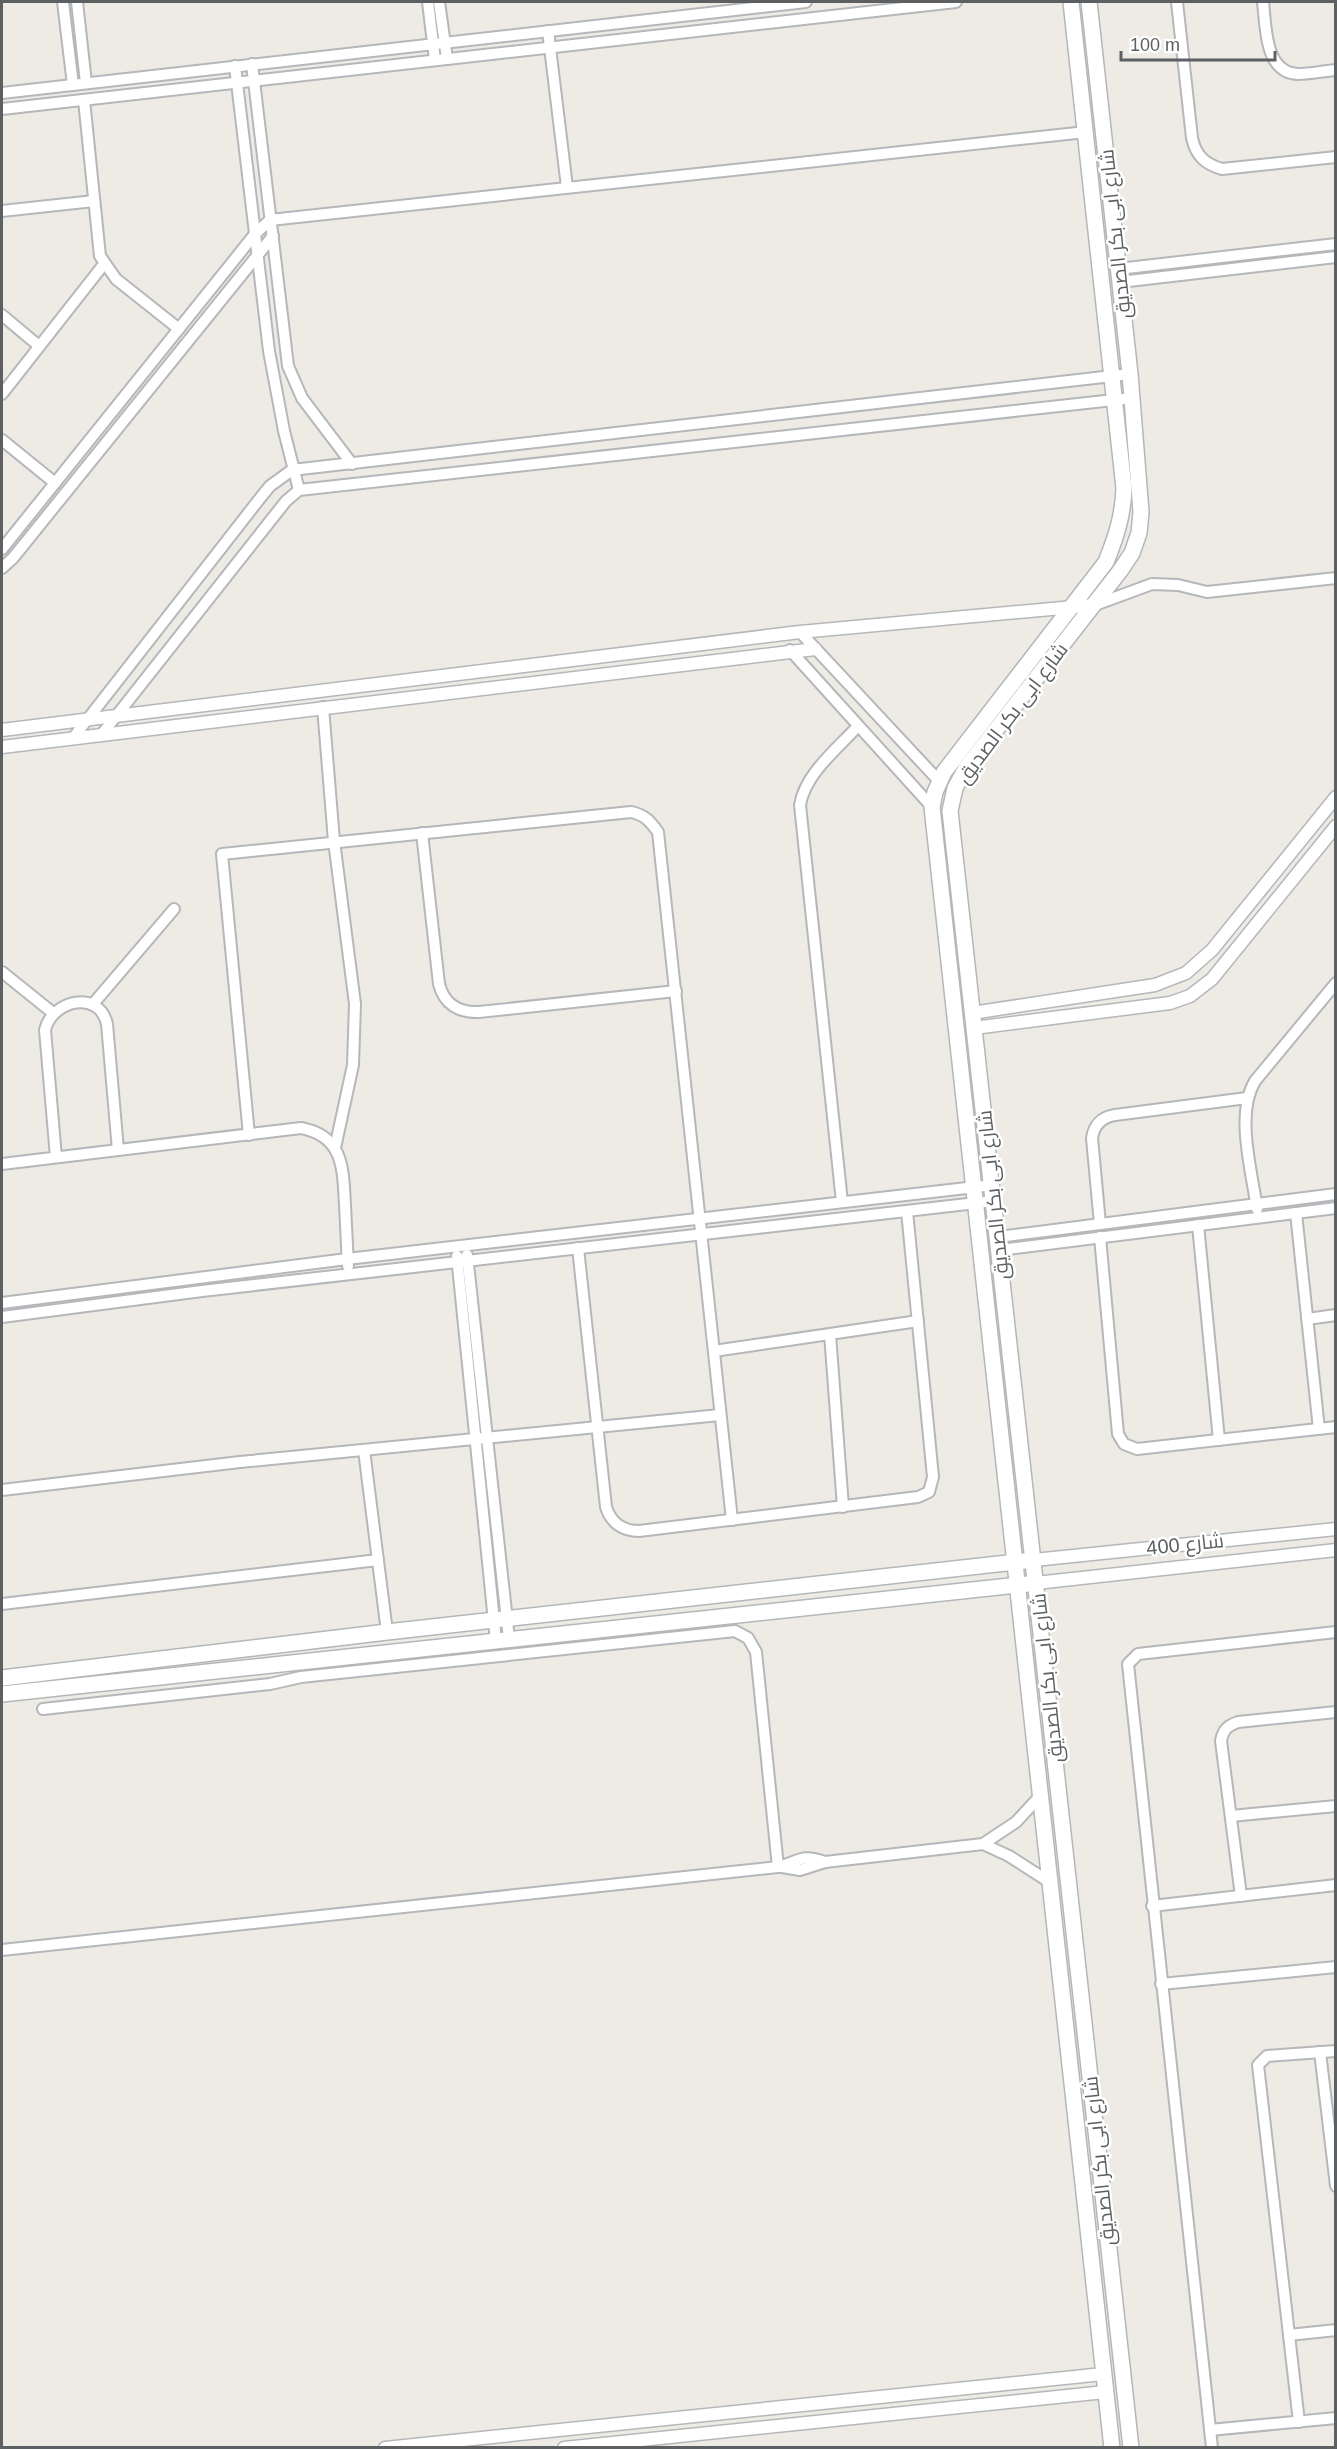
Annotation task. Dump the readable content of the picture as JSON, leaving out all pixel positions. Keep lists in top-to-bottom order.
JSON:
{
  "streets": {
    "main road": ["شارع ابى بكر الصديق"],
    "street": ["شارع 400"]
  },
  "crossings": [
    ["شارع ابى بكر الصديق", "شارع 400"]
  ],
  "scale_bar": "100 m"
}
